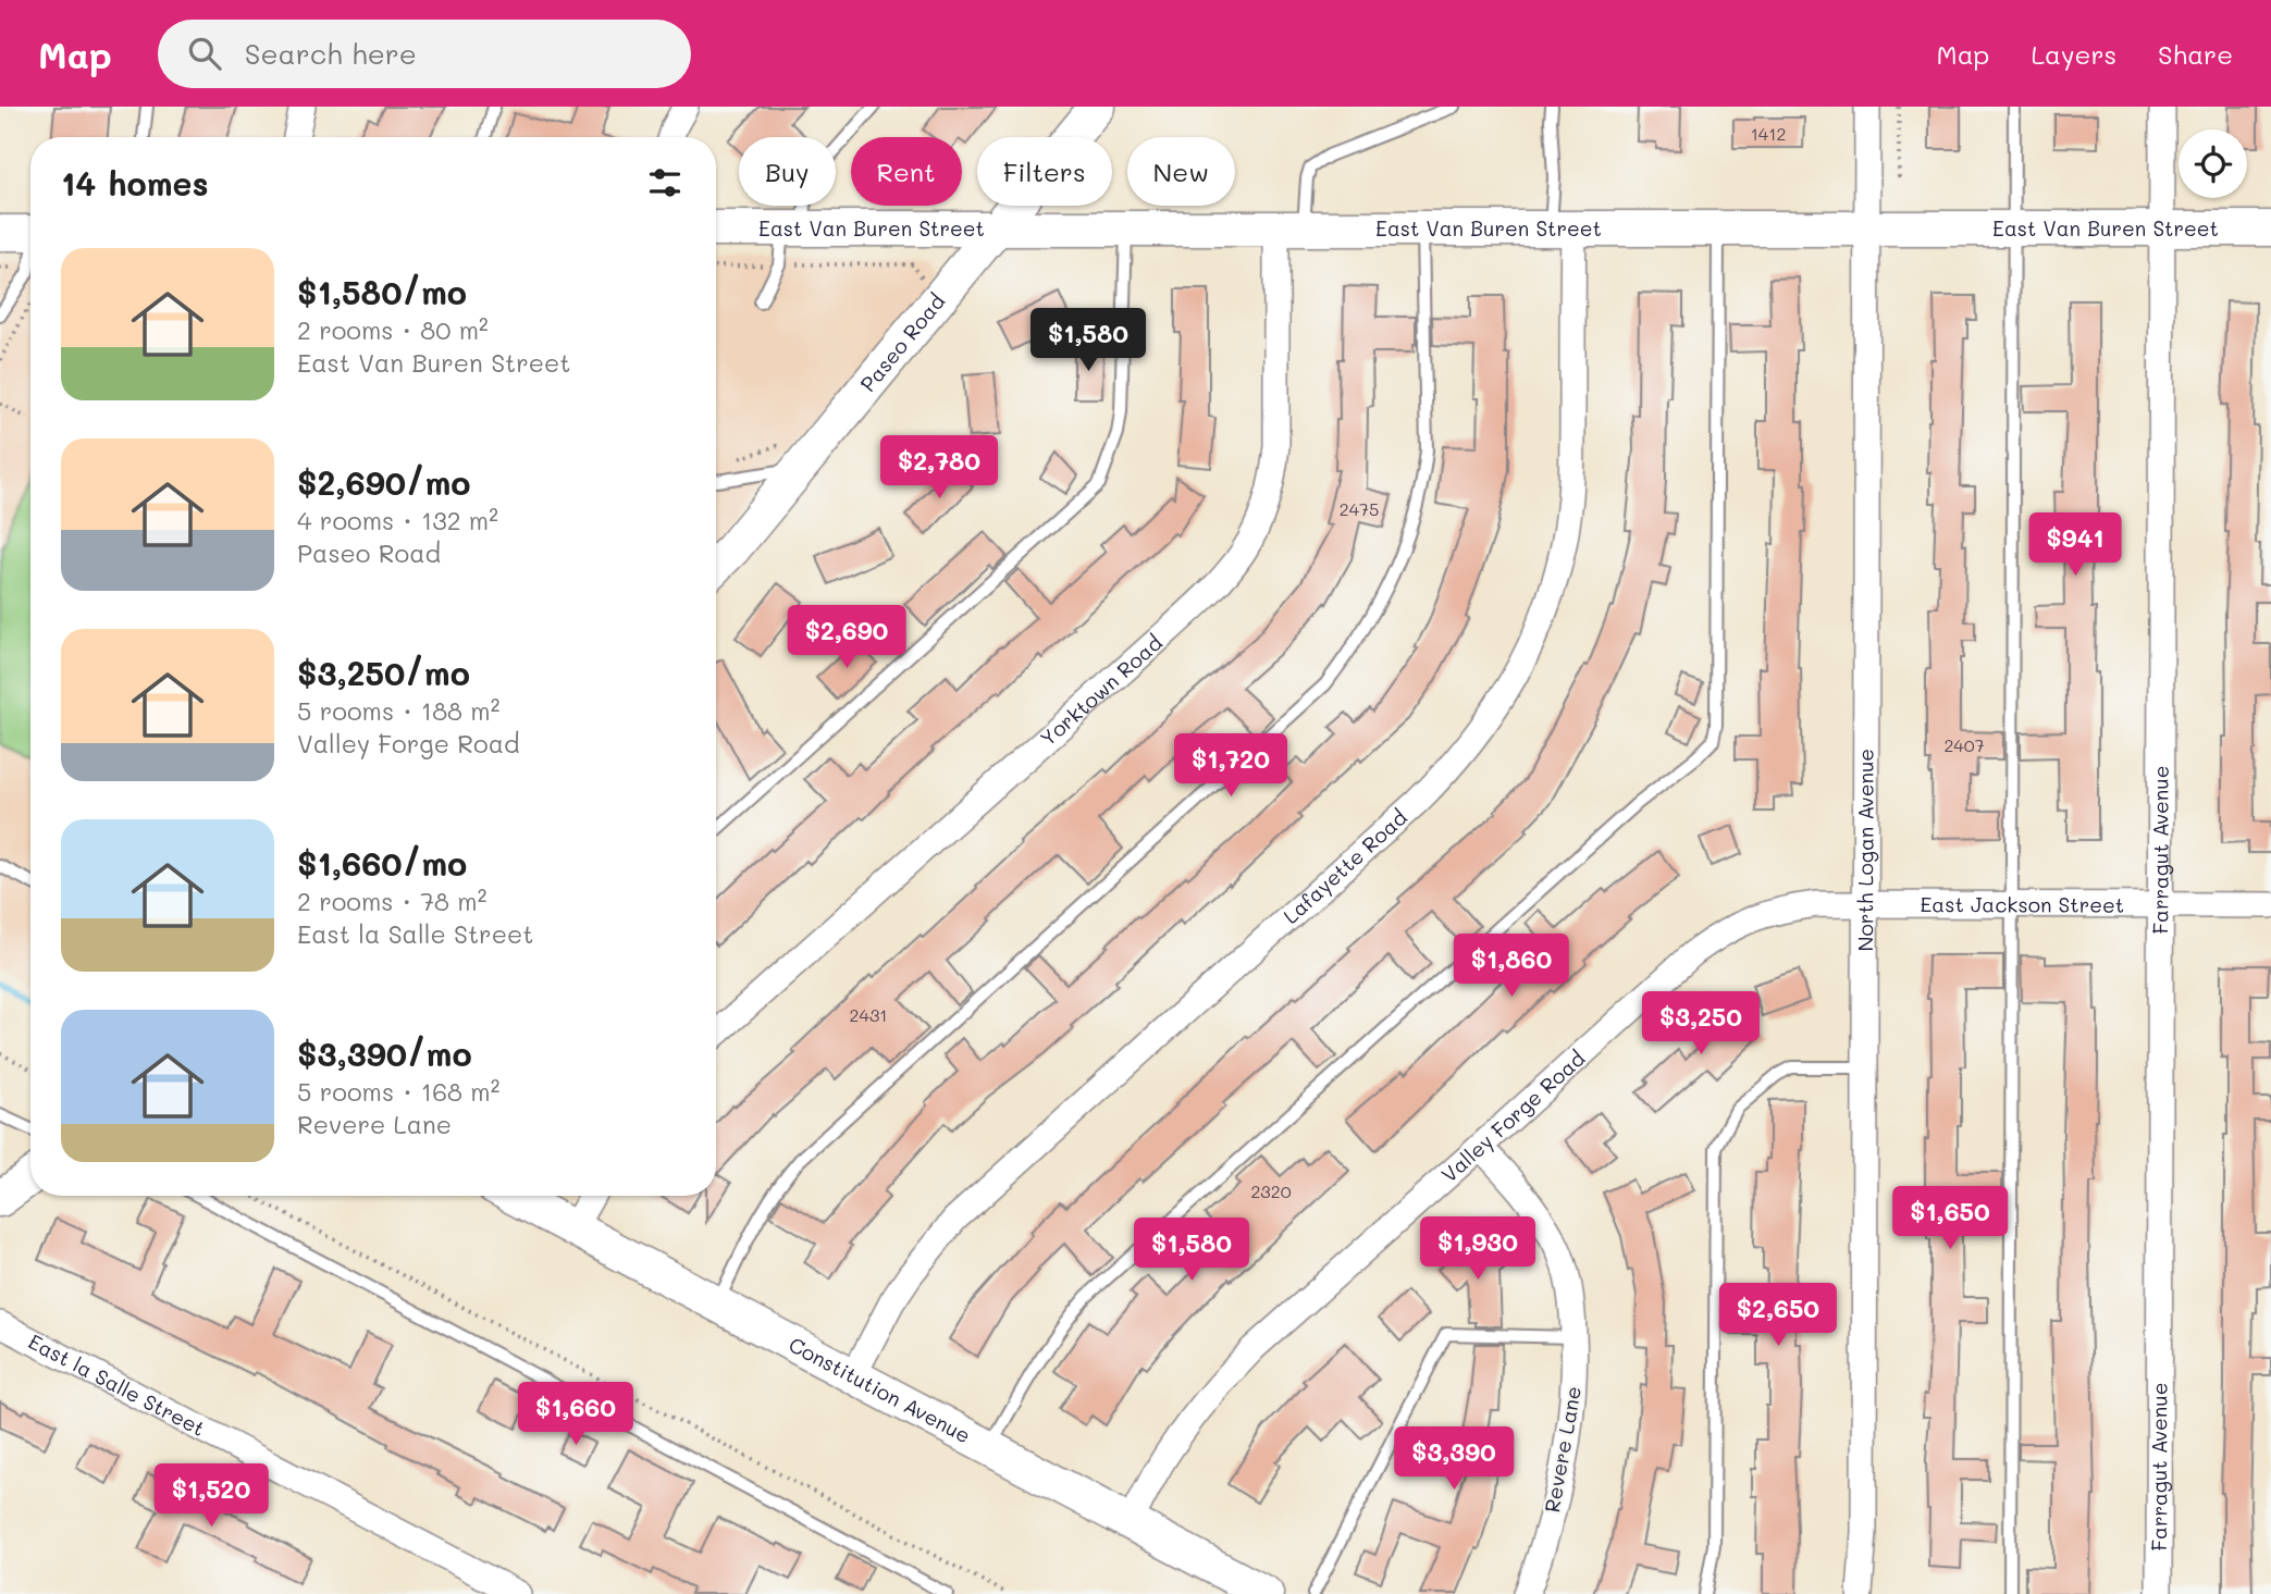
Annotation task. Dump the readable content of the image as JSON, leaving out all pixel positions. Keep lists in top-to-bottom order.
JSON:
{
  "streets": {
    "street": [
      "East Van Buren Street",
      "Paseo Road",
      "Yorktown Road",
      "Farragut Avenue",
      "North Logan Avenue",
      "Lafayette Road",
      "East Jackson Street",
      "Valley Forge Road",
      "East la Salle Street",
      "Constitution Avenue",
      "Revere Lane"
    ]
  },
  "crossings": [
    ["East Van Buren Street", "Paseo Road"],
    ["East Van Buren Street", "Yorktown Road"],
    ["East Van Buren Street", "Farragut Avenue"],
    ["East Van Buren Street", "North Logan Avenue"],
    ["East Van Buren Street", "Lafayette Road"],
    ["Farragut Avenue", "East Jackson Street"],
    ["North Logan Avenue", "East Jackson Street"],
    ["North Logan Avenue", "Valley Forge Road"],
    ["Lafayette Road", "Constitution Avenue"],
    ["East Jackson Street", "Valley Forge Road"],
    ["Valley Forge Road", "Constitution Avenue"],
    ["Valley Forge Road", "Revere Lane"]
  ],
  "house_numbers": [
    "1412",
    "2475",
    "2407",
    "2431",
    "2320"
  ],
  "page": {
    "header": "Map",
    "search": "Search here",
    "nav": ["Map", "Layers", "Share"],
    "chip": [
      "Buy",
      "Rent",
      "Filters",
      "New"
    ],
    "heading": "14 homes",
    "list": [
      {
        "name": "$1,580/mo",
        "note": "2 rooms · 80 m² · East Van Buren Street"
      },
      {
        "name": "$2,690/mo",
        "note": "4 rooms · 132 m² · Paseo Road"
      },
      {
        "name": "$3,250/mo",
        "note": "5 rooms · 188 m² · Valley Forge Road"
      },
      {
        "name": "$1,660/mo",
        "note": "2 rooms · 78 m² · East la Salle Street"
      },
      {
        "name": "$3,390/mo",
        "note": "5 rooms · 168 m² · Revere Lane"
      }
    ],
    "price": [
      "$1,580",
      "$2,780",
      "$941",
      "$2,690",
      "$1,720",
      "$1,860",
      "$3,250",
      "$1,650",
      "$1,930",
      "$1,580",
      "$2,650",
      "$1,660",
      "$3,390",
      "$1,520"
    ]
  }
}
